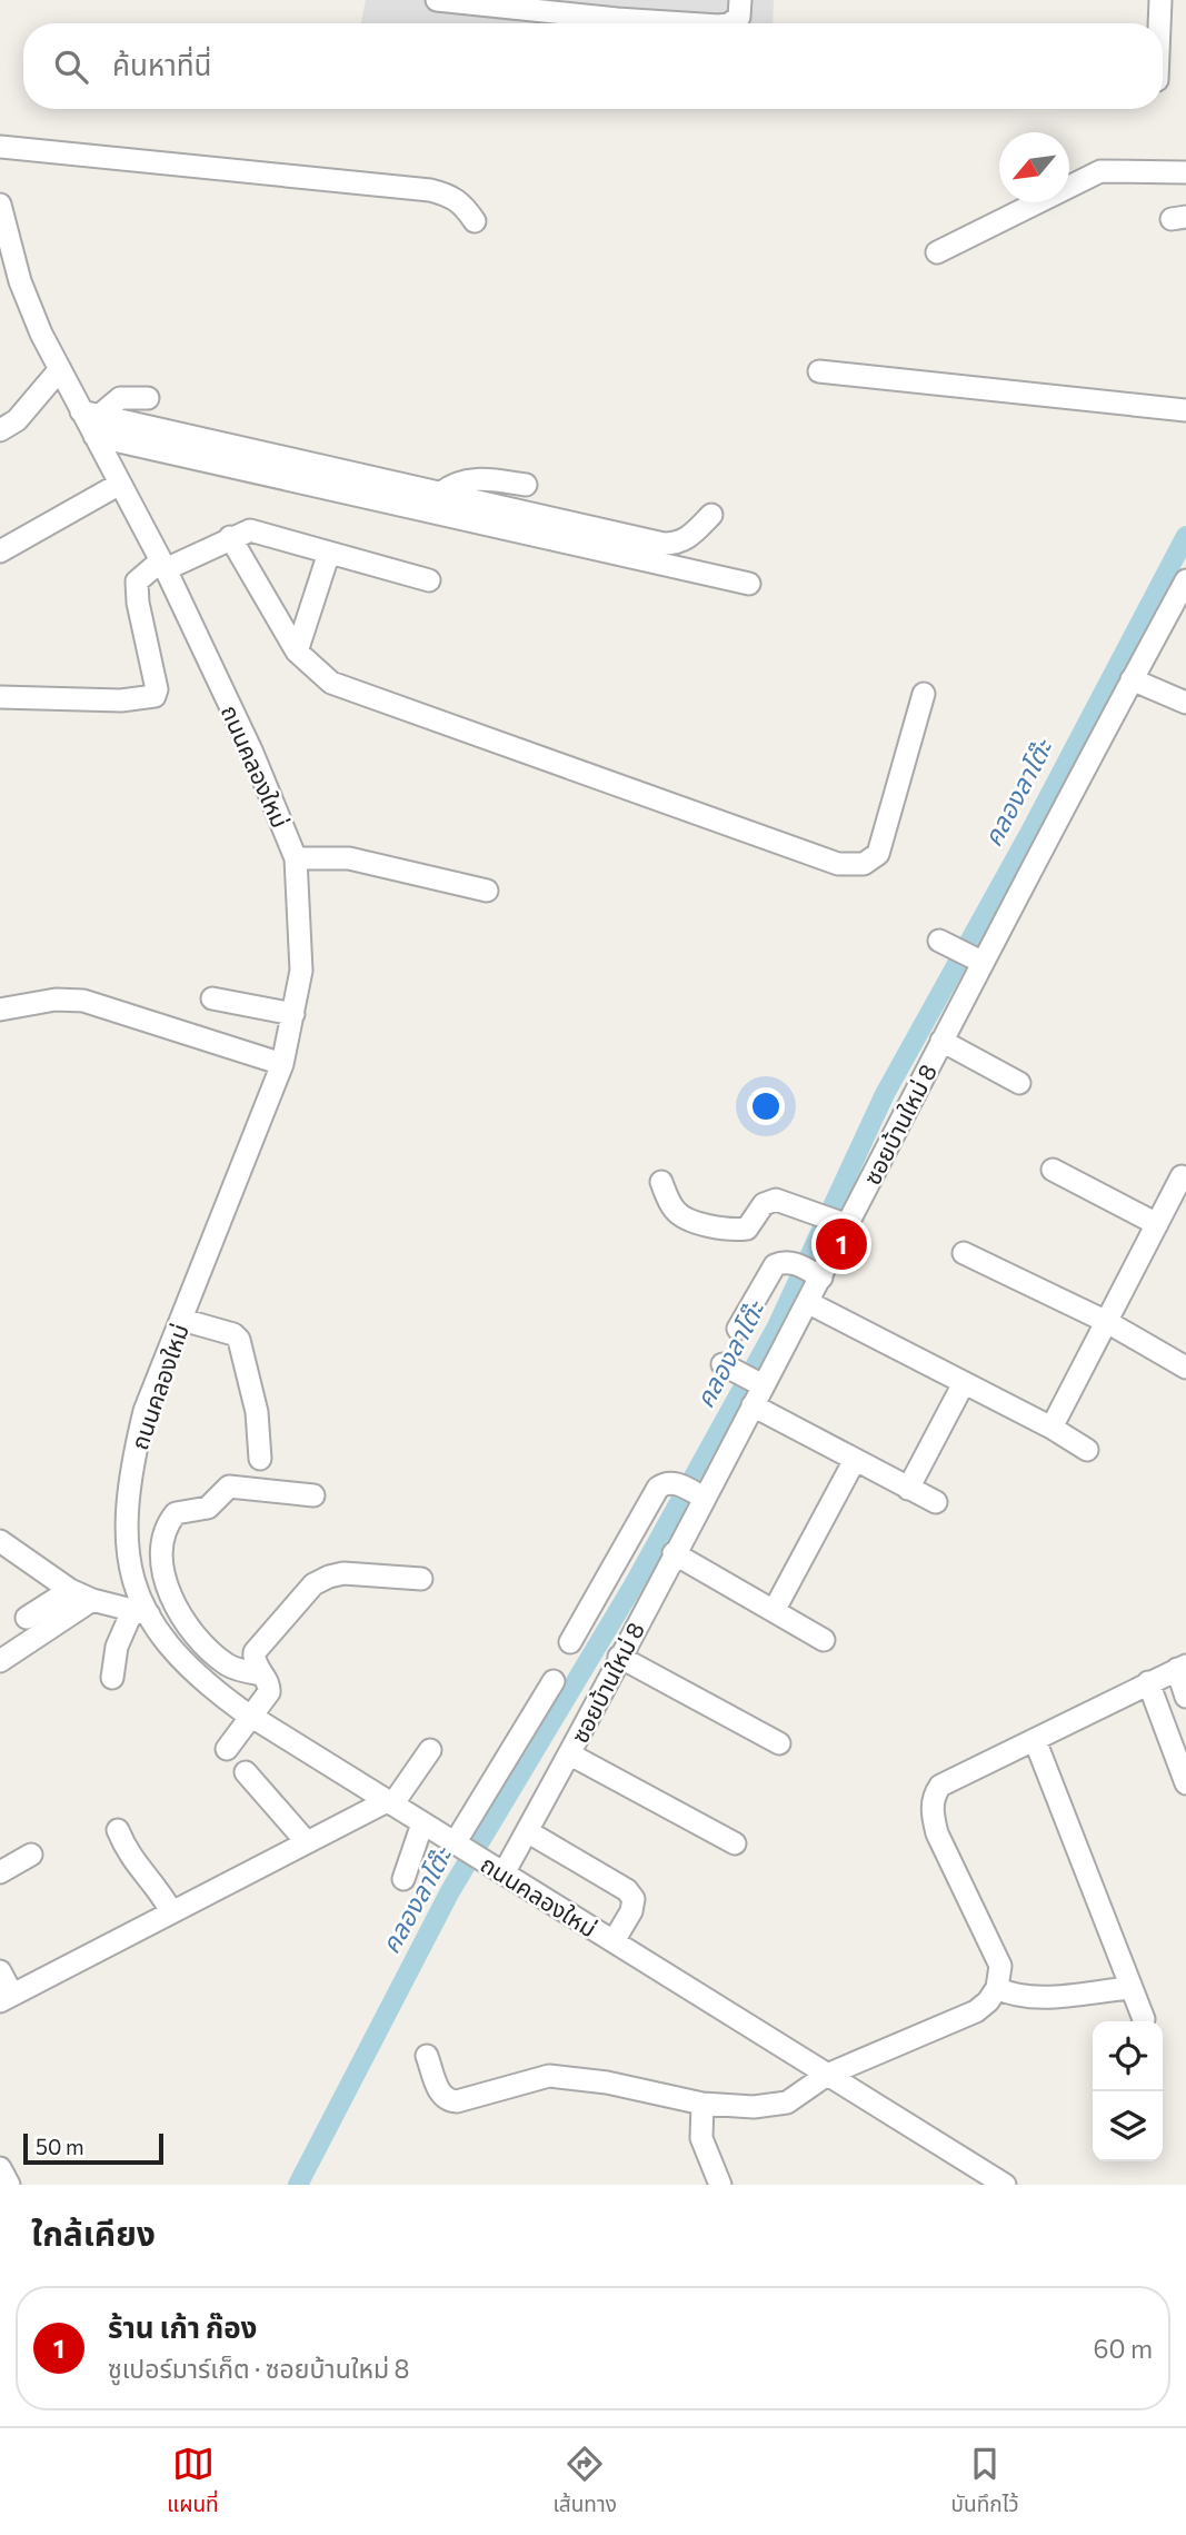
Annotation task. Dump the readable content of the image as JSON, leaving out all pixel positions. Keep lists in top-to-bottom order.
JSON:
{
  "streets": {
    "street": ["ถนนคลองใหม่", "ซอยบ้านใหม่ 8"]
  },
  "crossings": [
    ["ถนนคลองใหม่", "ซอยบ้านใหม่ 8"]
  ],
  "water": ["คลองลาโต๊ะ"],
  "scale_bar": "50 m",
  "north": "bottom left",
  "page": {
    "search": "ค้นหาที่นี่",
    "pins": "1",
    "scale": "50 m",
    "heading": "ใกล้เคียง",
    "list": [
      {
        "mark": "1",
        "name": "ร้าน เก้า ก๊อง",
        "note": "ซูเปอร์มาร์เก็ต · ซอยบ้านใหม่ 8",
        "value": "60 m"
      }
    ],
    "nav": ["แผนที่", "เส้นทาง", "บันทึกไว้"]
  }
}
